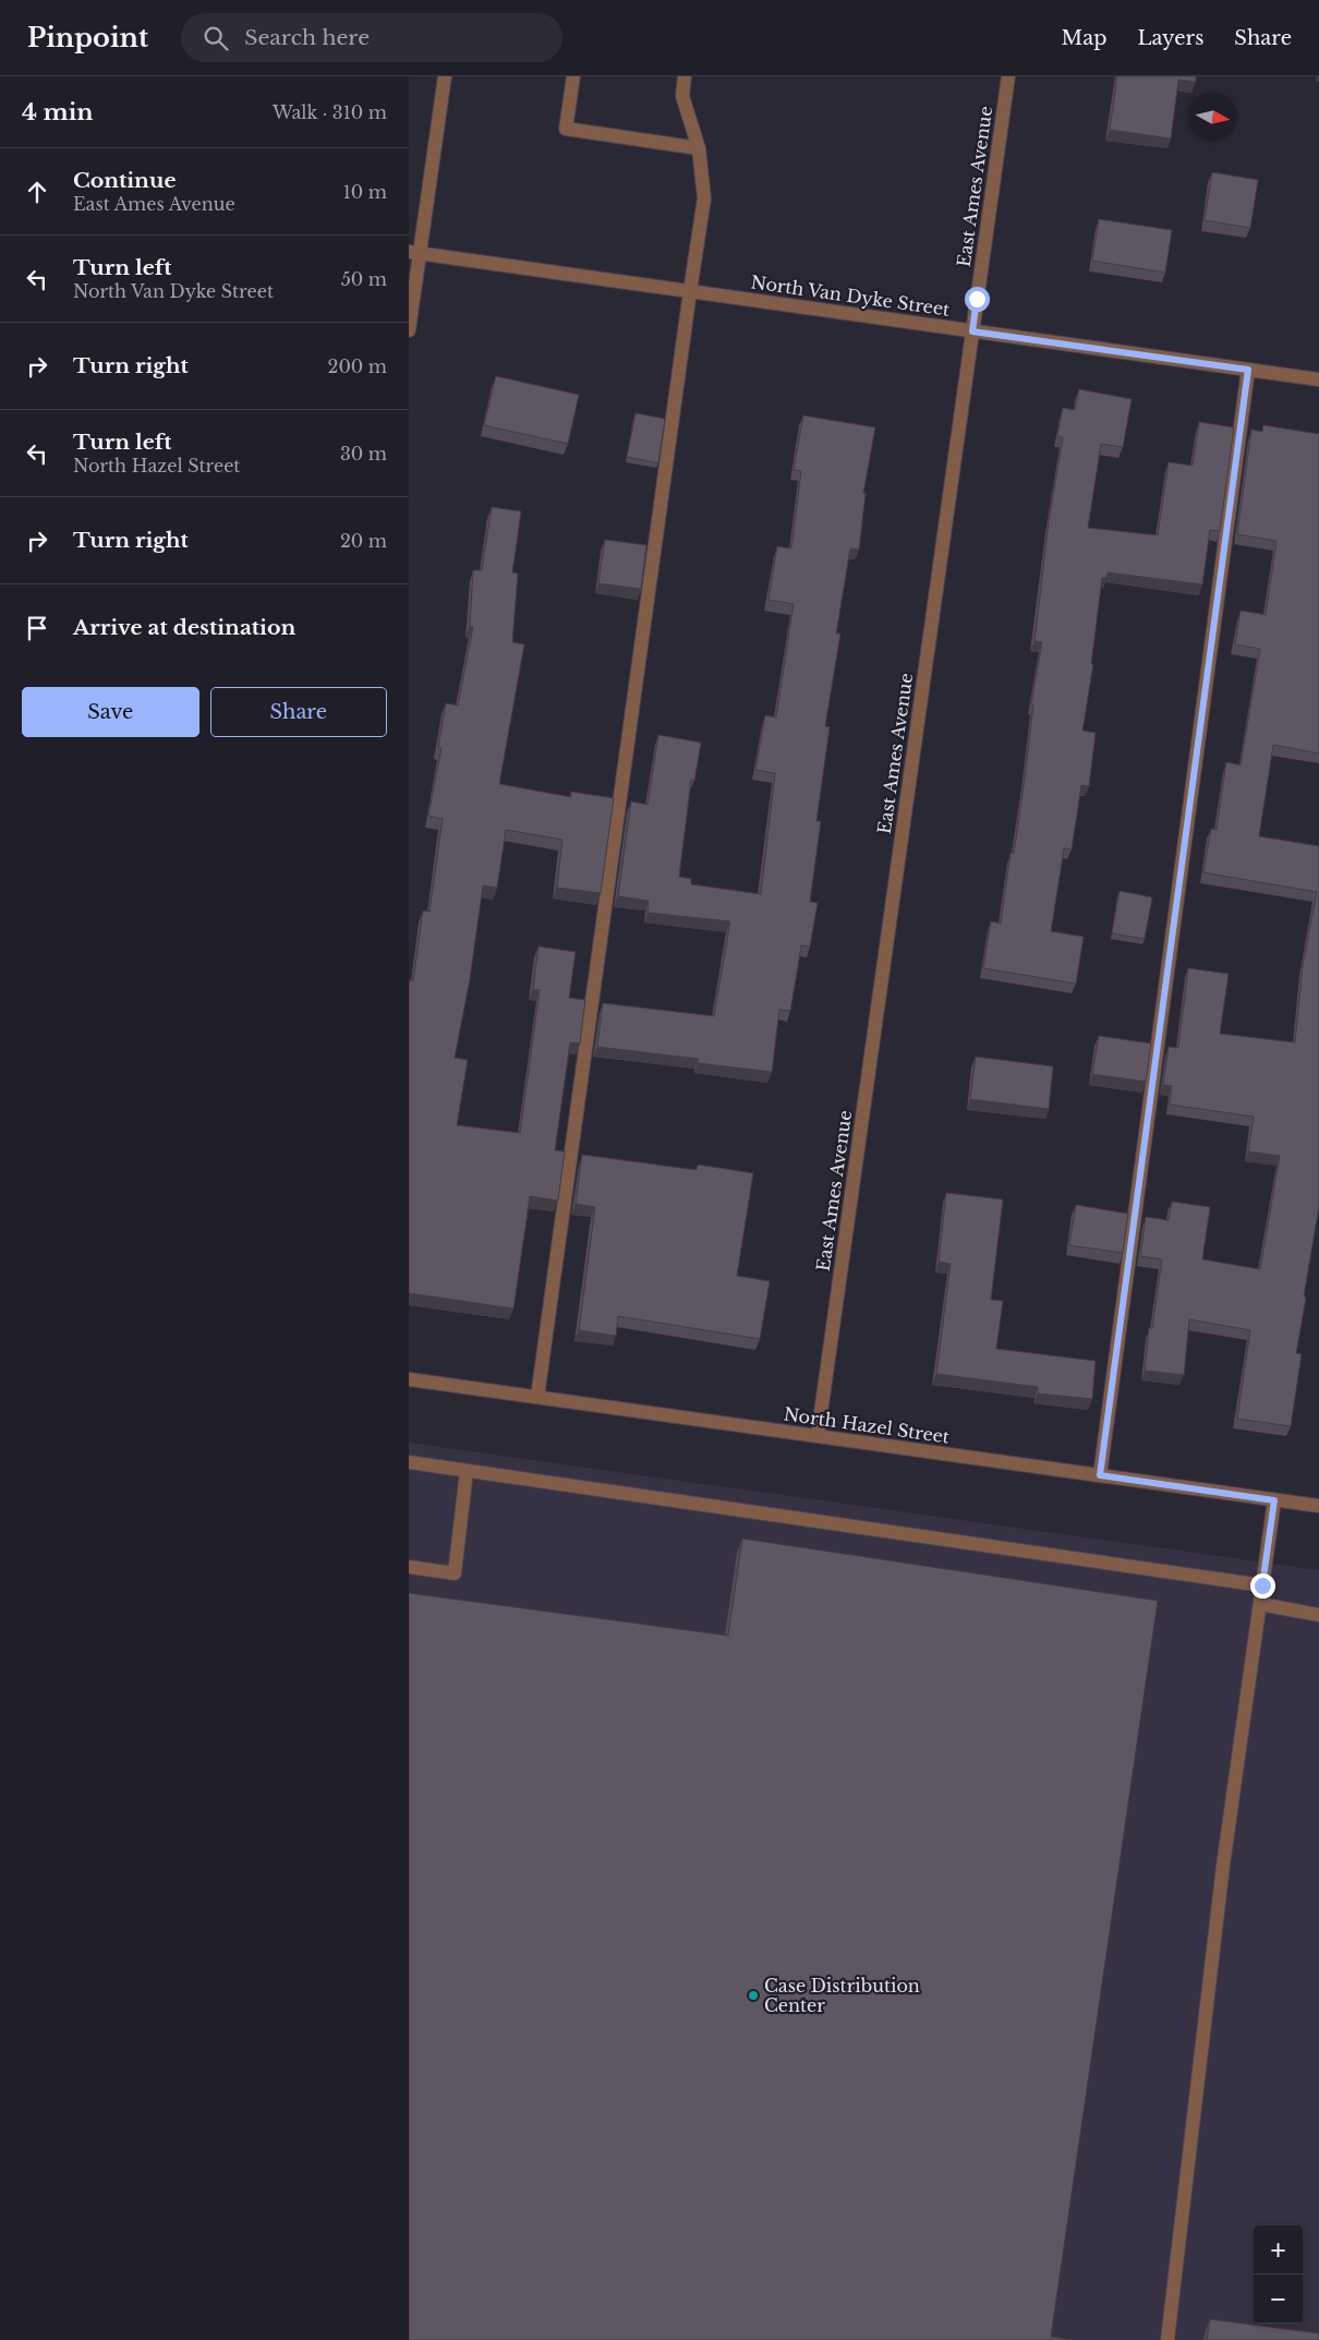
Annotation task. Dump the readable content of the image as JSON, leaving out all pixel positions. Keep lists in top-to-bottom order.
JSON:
{
  "streets": {
    "street": ["East Ames Avenue", "North Van Dyke Street", "North Hazel Street"]
  },
  "crossings": [
    ["East Ames Avenue", "North Van Dyke Street"],
    ["East Ames Avenue", "North Hazel Street"]
  ],
  "places": ["Case Distribution Center"],
  "north": "right",
  "page": {
    "header": "Pinpoint",
    "search": "Search here",
    "nav": ["Map", "Layers", "Share"],
    "heading": ["4 min", "Walk · 310 m"],
    "list": [
      ["Continue", "East Ames Avenue", "10 m"],
      ["Turn left", "North Van Dyke Street", "50 m"],
      ["Turn right", "200 m"],
      ["Turn left", "North Hazel Street", "30 m"],
      ["Turn right", "20 m"],
      "Arrive at destination"
    ],
    "buttons": ["Save", "Share"],
    "map_buttons": ["+", "−"]
  }
}
